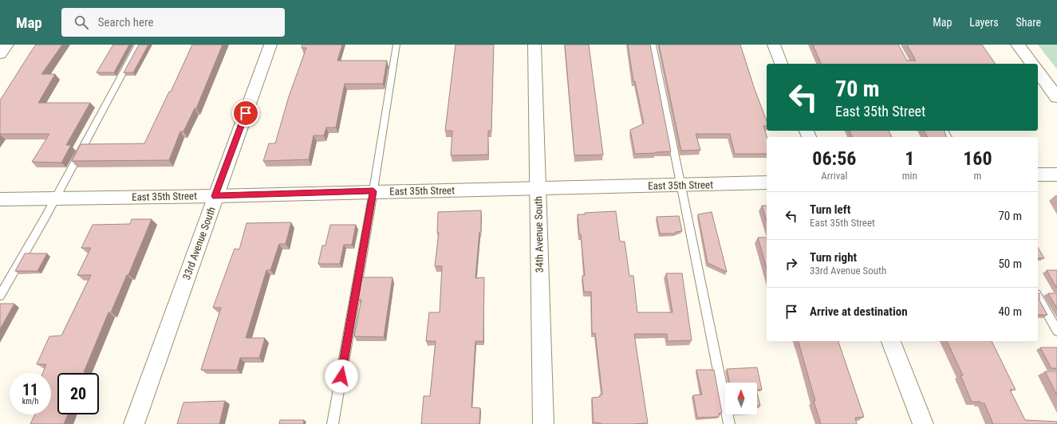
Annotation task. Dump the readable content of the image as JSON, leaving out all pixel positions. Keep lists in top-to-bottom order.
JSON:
{
  "streets": {
    "street": ["East 35th Street", "34th Avenue South", "33rd Avenue South"]
  },
  "crossings": [
    ["East 35th Street", "34th Avenue South"],
    ["East 35th Street", "33rd Avenue South"]
  ],
  "north": "top",
  "page": {
    "header": "Map",
    "search": "Search here",
    "nav": ["Map", "Layers", "Share"],
    "turn": ["70 m", "East 35th Street"],
    "eta": [
      "06:56",
      "Arrival",
      "1",
      "min",
      "160",
      "m"
    ],
    "list": [
      {
        "name": "Turn left",
        "note": "East 35th Street",
        "value": "70 m"
      },
      {
        "name": "Turn right",
        "note": "33rd Avenue South",
        "value": "50 m"
      },
      {
        "name": "Arrive at destination",
        "value": "40 m"
      }
    ],
    "speed": "11 km/h",
    "limit": "20"
  }
}
